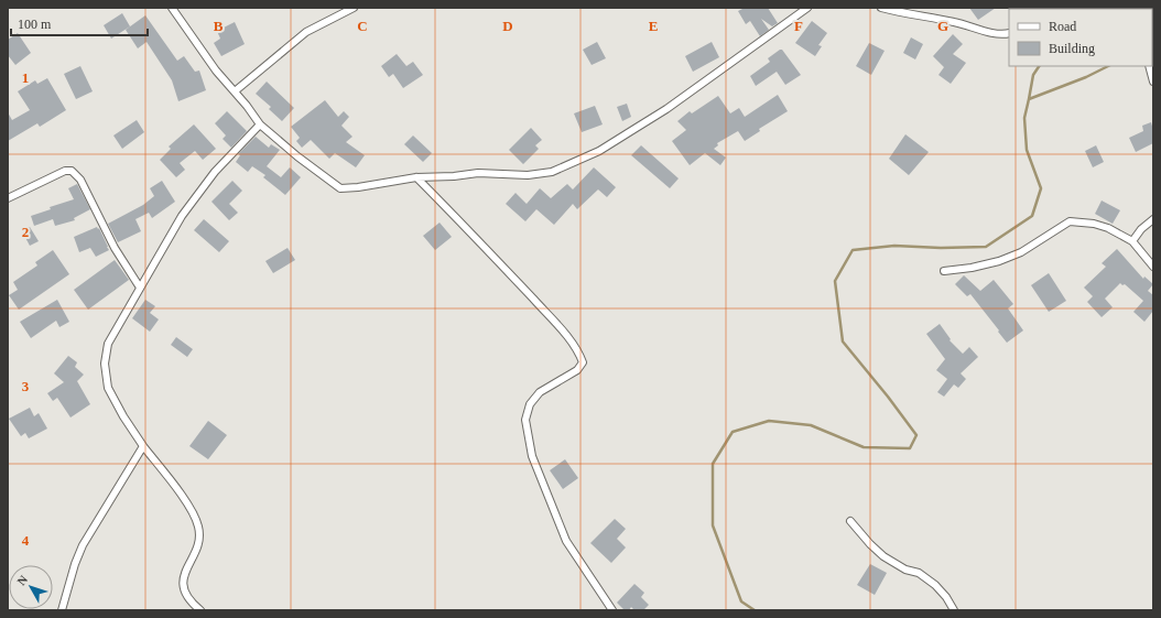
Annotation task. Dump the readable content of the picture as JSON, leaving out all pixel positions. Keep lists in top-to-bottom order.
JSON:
{
  "legend": ["Road", "Building"],
  "scale_bar": "100 m",
  "north": "top left",
  "grid": {
    "columns": [
      "B",
      "C",
      "D",
      "E",
      "F",
      "G"
    ],
    "rows": [
      "1",
      "2",
      "3",
      "4"
    ]
  }
}
